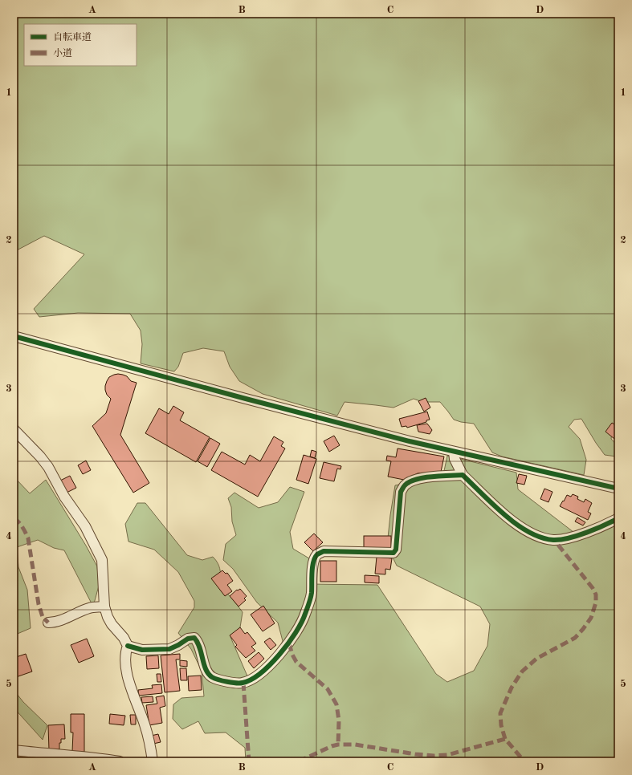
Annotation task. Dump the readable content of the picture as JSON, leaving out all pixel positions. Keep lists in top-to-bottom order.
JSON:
{
  "legend": ["自転車道", "小道"],
  "grid": {
    "columns": [
      "A",
      "B",
      "C",
      "D"
    ],
    "rows": [
      "1",
      "2",
      "3",
      "4",
      "5"
    ]
  }
}
